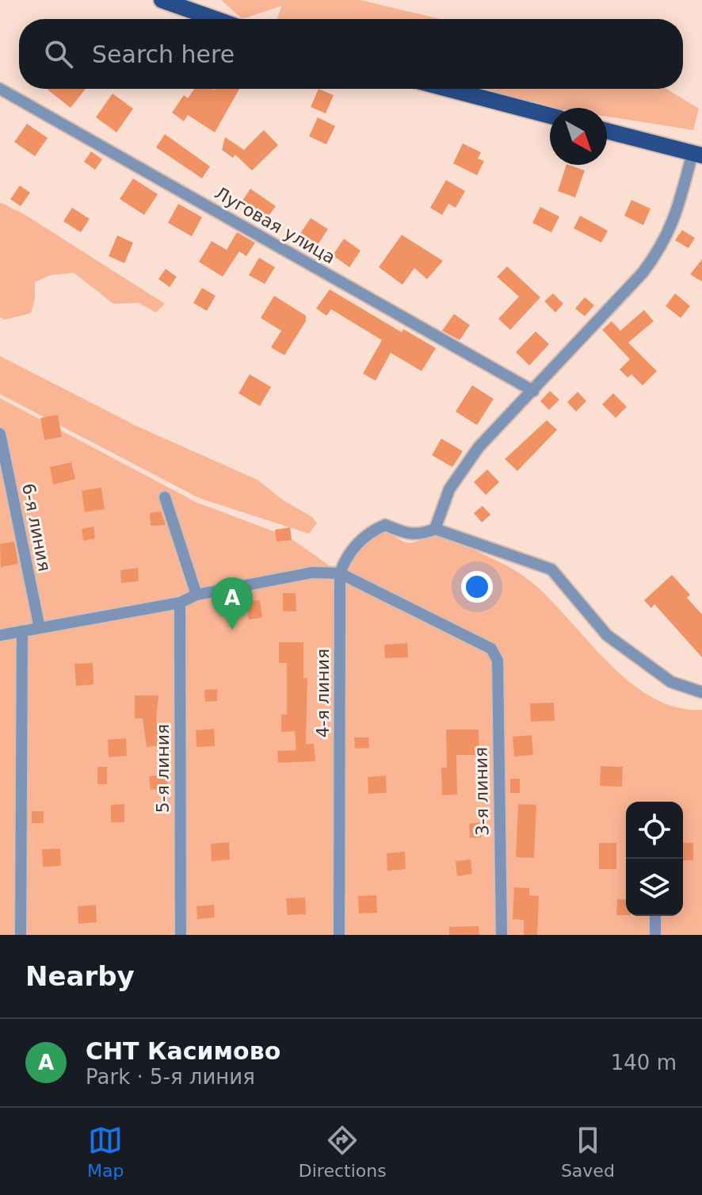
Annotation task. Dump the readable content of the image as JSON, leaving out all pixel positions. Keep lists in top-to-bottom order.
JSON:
{
  "streets": {
    "street": [
      "Луговая улица",
      "6-я линия",
      "4-я линия",
      "5-я линия",
      "3-я линия"
    ]
  },
  "crossings": [
    ["4-я линия", "3-я линия"]
  ],
  "north": "bottom right",
  "page": {
    "search": "Search here",
    "pins": "A",
    "heading": "Nearby",
    "list": [
      {
        "mark": "A",
        "name": "СНТ Касимово",
        "note": "Park · 5-я линия",
        "value": "140 m"
      }
    ],
    "nav": ["Map", "Directions", "Saved"]
  }
}
